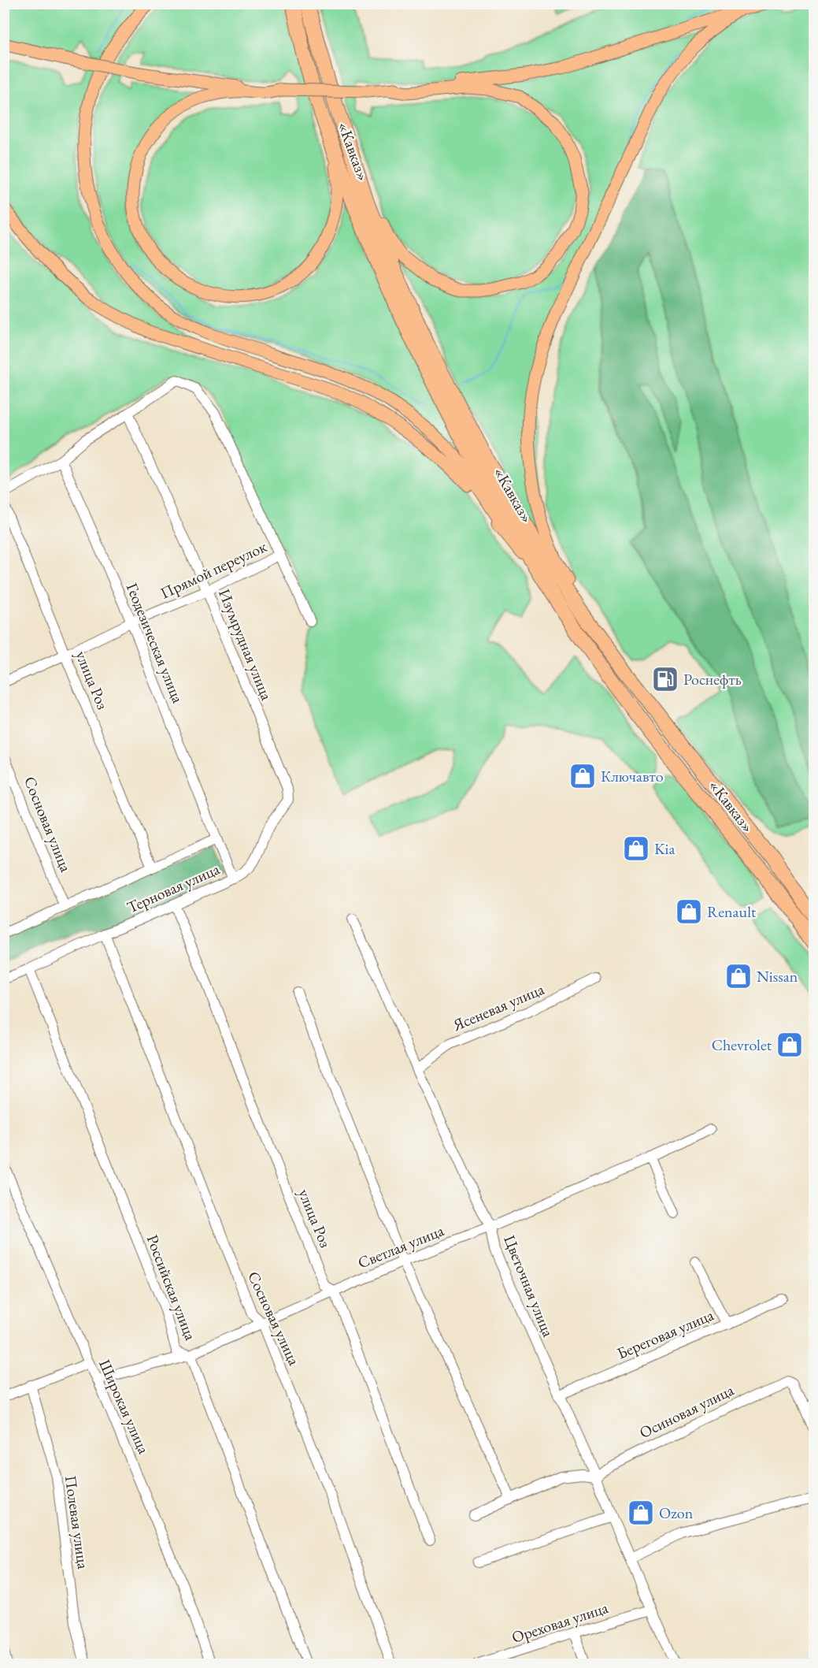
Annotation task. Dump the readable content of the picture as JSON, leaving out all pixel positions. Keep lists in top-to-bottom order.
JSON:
{
  "streets": {
    "highway": ["«Кавказ»"],
    "street": [
      "Прямой переулок",
      "Геодезическая улица",
      "Изумрудная улица",
      "улица Роз",
      "Сосновая улица",
      "Терновая улица",
      "Ясеневая улица",
      "Светлая улица",
      "Цветочная улица",
      "Российская улица",
      "Береговая улица",
      "Широкая улица",
      "Осиновая улица",
      "Полевая улица",
      "Ореховая улица"
    ]
  },
  "crossings": [
    ["Прямой переулок", "Геодезическая улица"],
    ["Прямой переулок", "Изумрудная улица"],
    ["Прямой переулок", "улица Роз"],
    ["Геодезическая улица", "Терновая улица"],
    ["Изумрудная улица", "Терновая улица"],
    ["улица Роз", "Терновая улица"],
    ["улица Роз", "Светлая улица"],
    ["Сосновая улица", "Терновая улица"],
    ["Сосновая улица", "Светлая улица"],
    ["Терновая улица", "Российская улица"],
    ["Ясеневая улица", "Цветочная улица"],
    ["Светлая улица", "Цветочная улица"],
    ["Светлая улица", "Российская улица"],
    ["Светлая улица", "Широкая улица"],
    ["Цветочная улица", "Береговая улица"],
    ["Цветочная улица", "Осиновая улица"],
    ["Цветочная улица", "Ореховая улица"]
  ],
  "places": {
    "fuel station": ["Роснефть"],
    "shop": [
      "Ключавто",
      "Kia",
      "Renault",
      "Nissan",
      "Chevrolet",
      "Ozon"
    ]
  }
}
